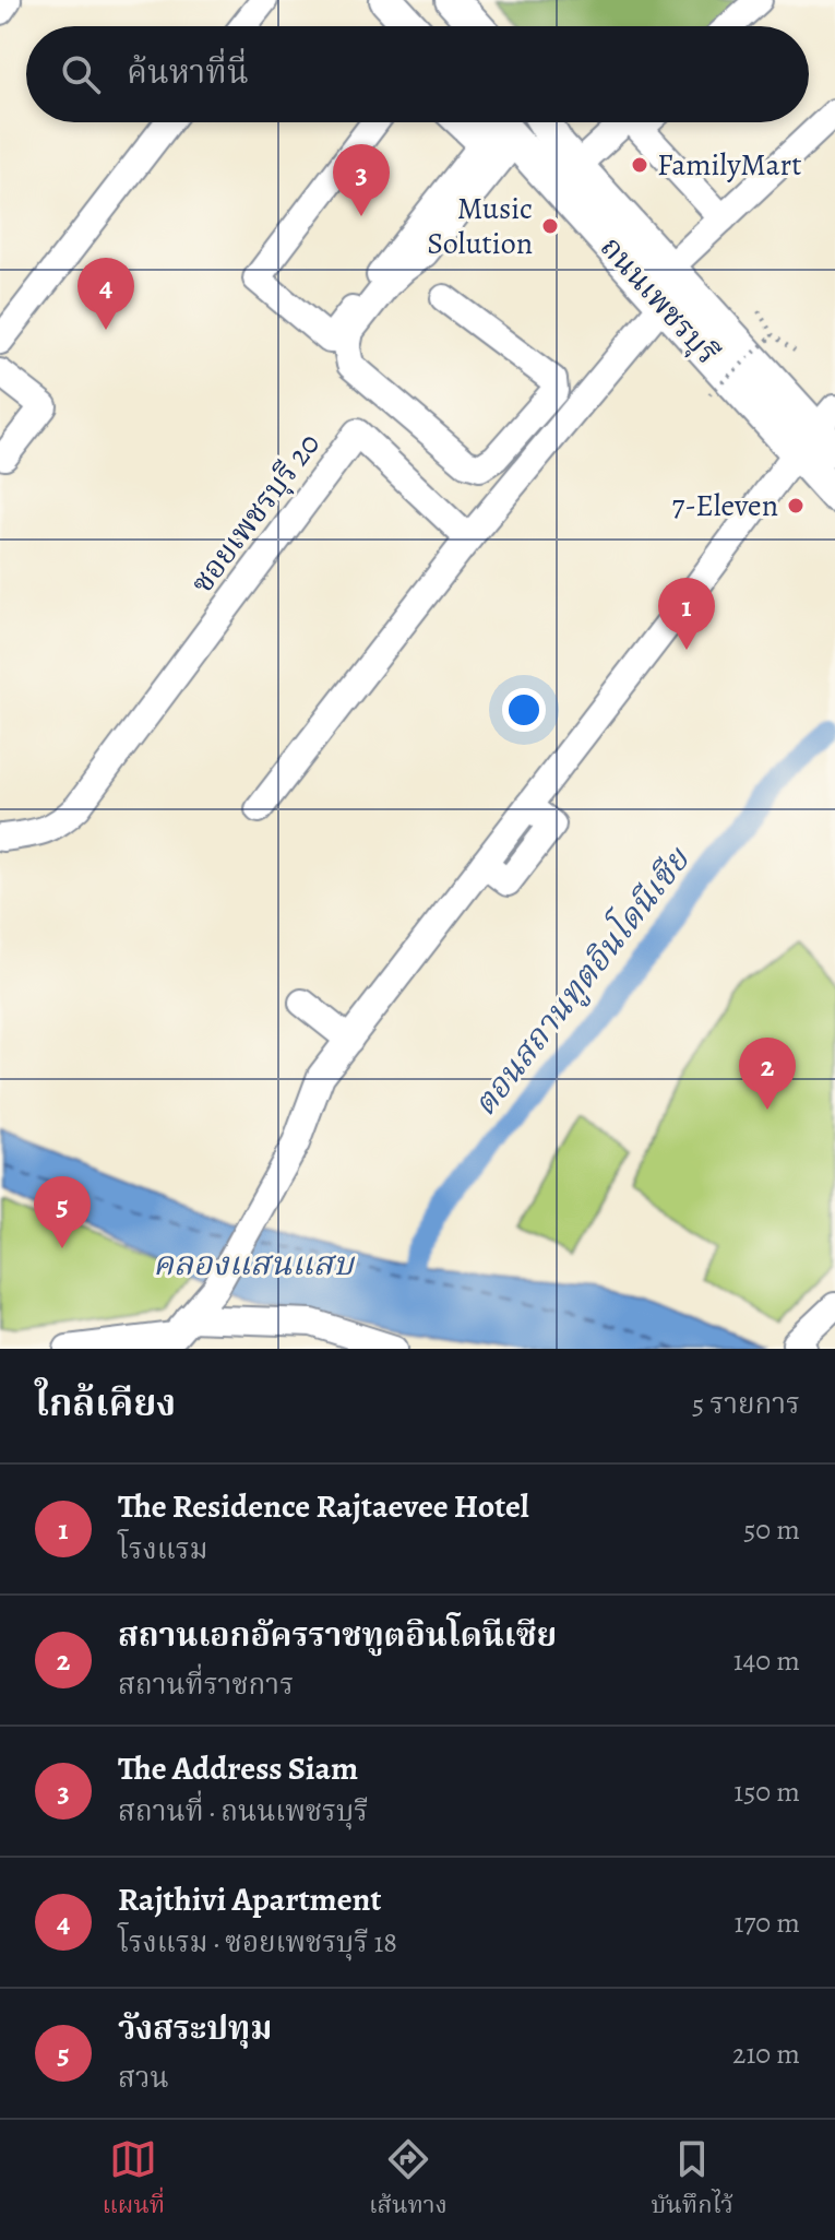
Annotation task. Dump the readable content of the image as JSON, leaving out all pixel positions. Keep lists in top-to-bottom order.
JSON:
{
  "streets": {
    "main road": ["ถนนเพชรบุรี"],
    "street": ["ซอยเพชรบุรี 20"]
  },
  "water": ["ตอนสถานทูตอินโดนีเซีย", "คลองแสนแสบ"],
  "places": ["FamilyMart", "Music Solution", "7-Eleven"],
  "page": {
    "search": "ค้นหาที่นี่",
    "pins": [
      "3",
      "4",
      "1",
      "2",
      "5"
    ],
    "heading": ["ใกล้เคียง", "5 รายการ"],
    "list": [
      {
        "mark": "1",
        "name": "The Residence Rajtaevee Hotel",
        "note": "โรงแรม",
        "value": "50 m"
      },
      {
        "mark": "2",
        "name": "สถานเอกอัครราชทูตอินโดนีเซีย",
        "note": "สถานที่ราชการ",
        "value": "140 m"
      },
      {
        "mark": "3",
        "name": "The Address Siam",
        "note": "สถานที่ · ถนนเพชรบุรี",
        "value": "150 m"
      },
      {
        "mark": "4",
        "name": "Rajthivi Apartment",
        "note": "โรงแรม · ซอยเพชรบุรี 18",
        "value": "170 m"
      },
      {
        "mark": "5",
        "name": "วังสระปทุม",
        "note": "สวน",
        "value": "210 m"
      }
    ],
    "nav": ["แผนที่", "เส้นทาง", "บันทึกไว้"]
  }
}
